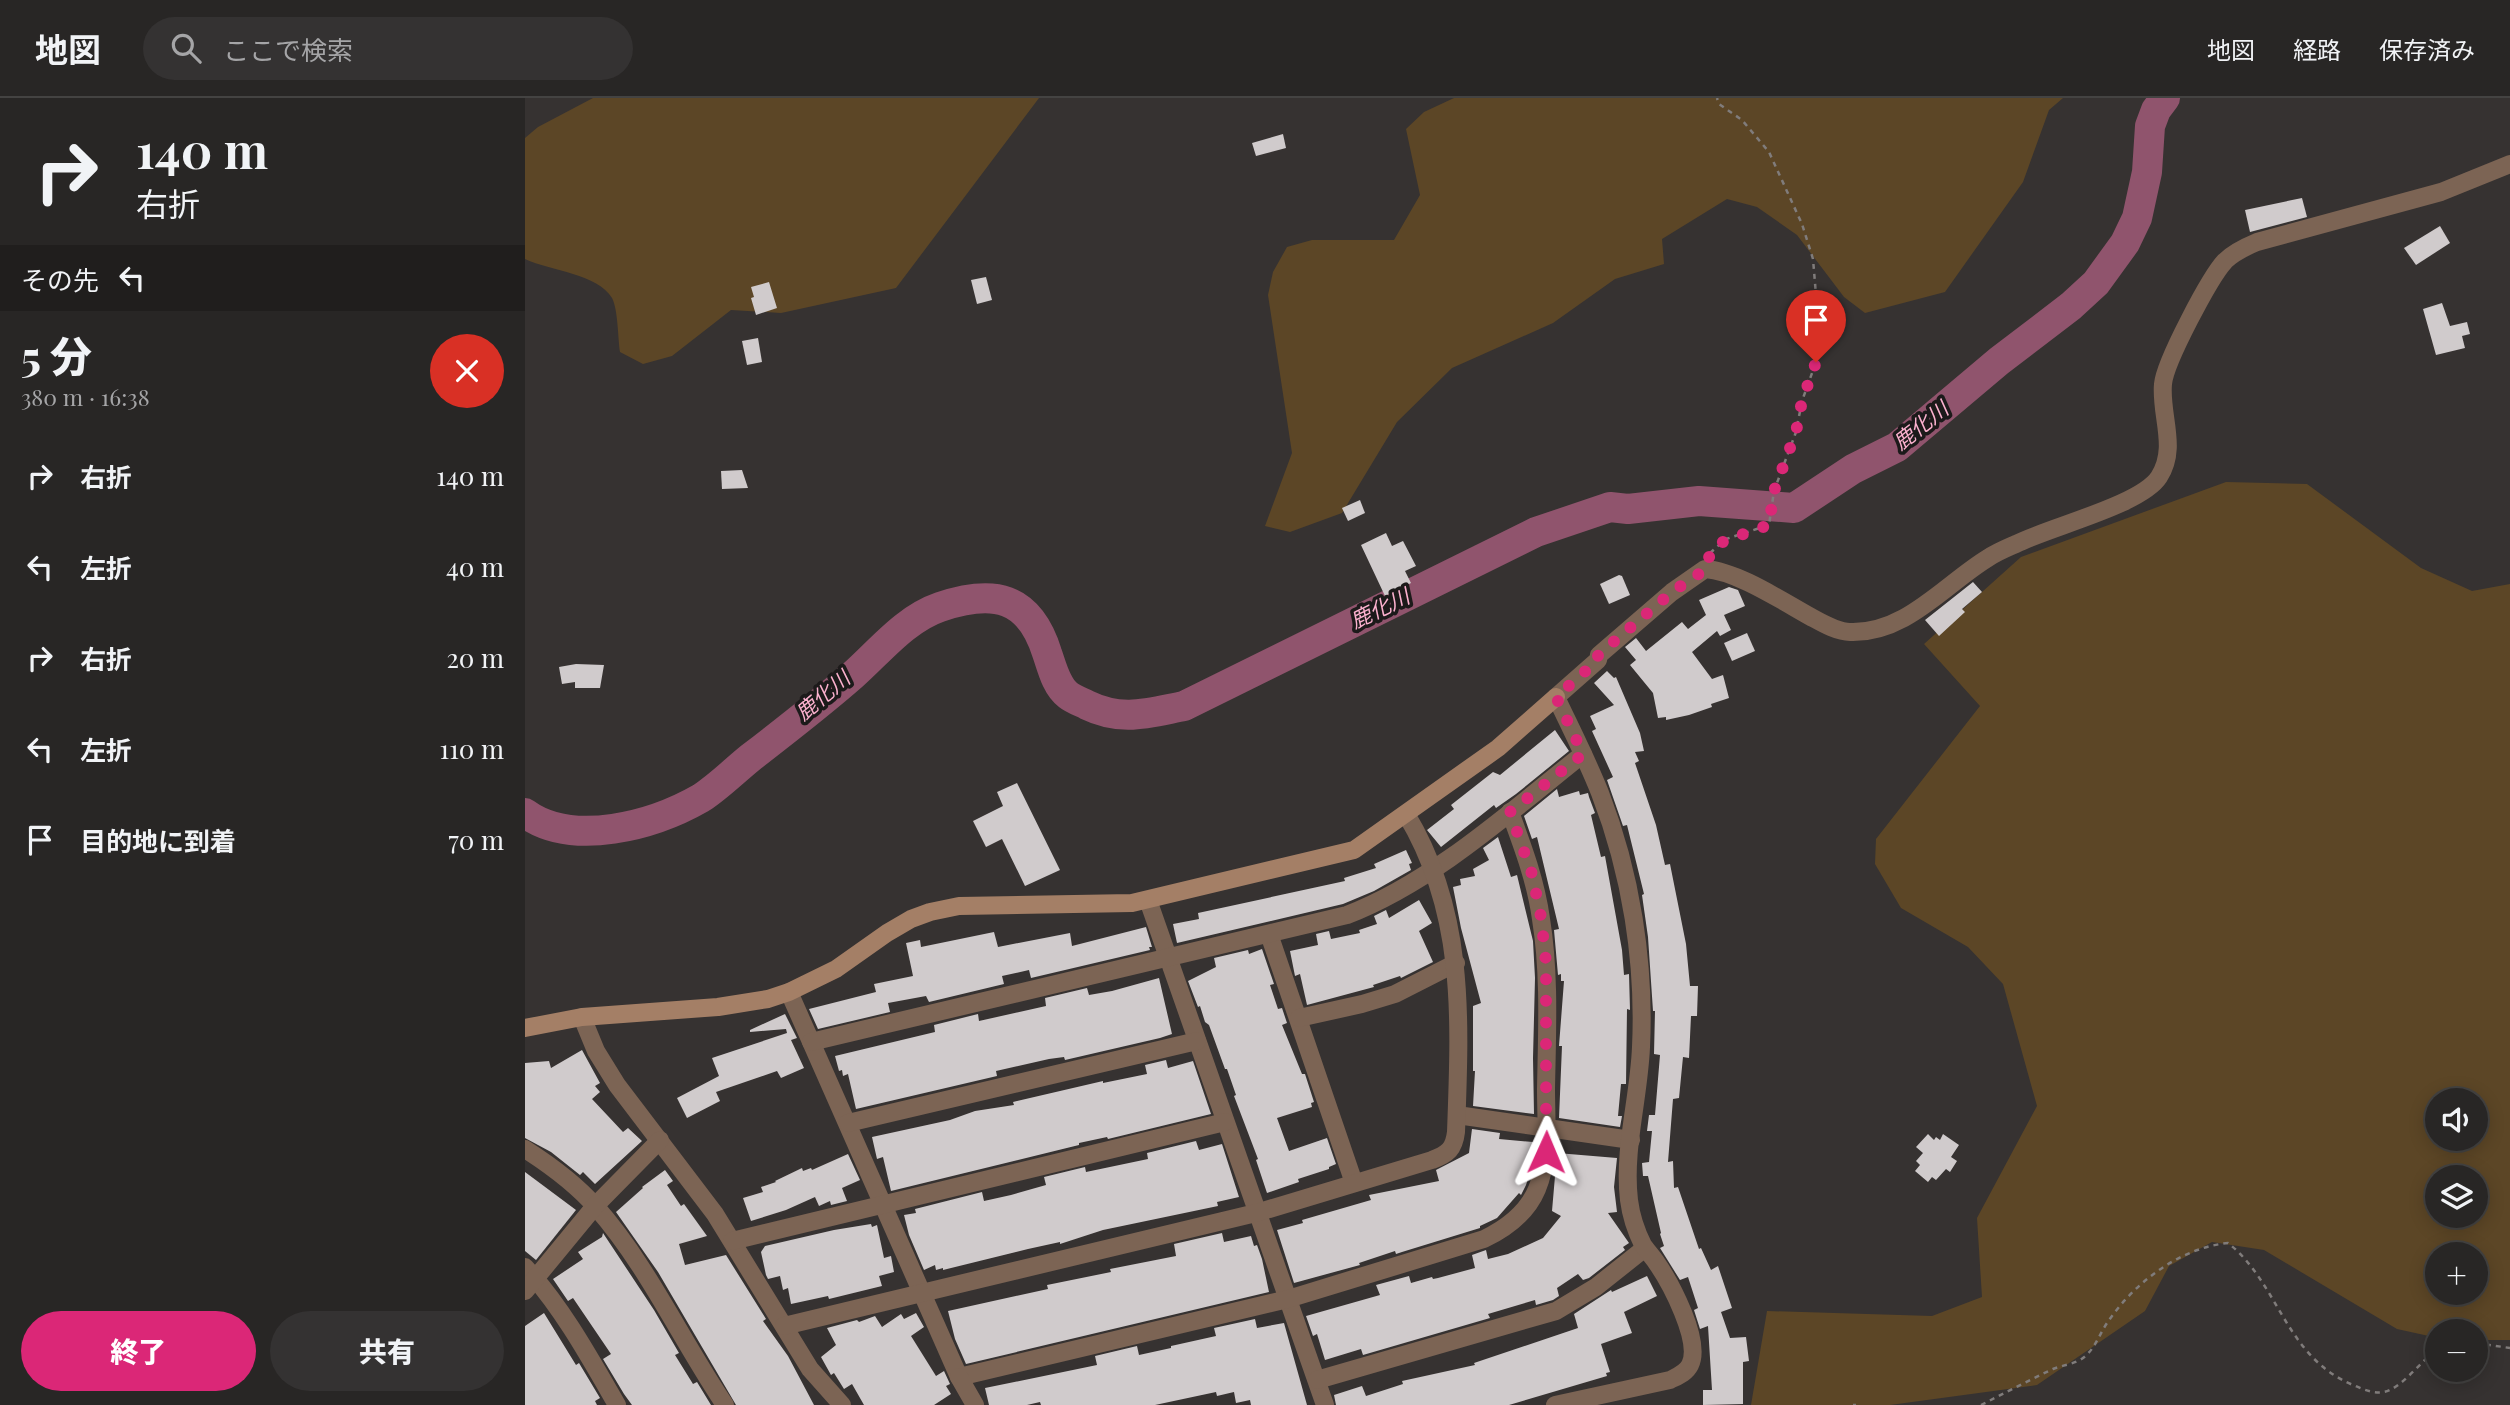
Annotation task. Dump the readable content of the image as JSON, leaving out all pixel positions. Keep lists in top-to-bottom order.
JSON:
{
  "water": ["鹿化川"],
  "page": {
    "header": "地図",
    "search": "ここで検索",
    "nav": ["地図", "経路", "保存済み"],
    "turn": ["140 m", "右折"],
    "then": "その先",
    "heading": ["5 分", "380 m · 16:38"],
    "list": [
      {
        "name": "右折",
        "value": "140 m"
      },
      {
        "name": "左折",
        "value": "40 m"
      },
      {
        "name": "右折",
        "value": "20 m"
      },
      {
        "name": "左折",
        "value": "110 m"
      },
      {
        "name": "目的地に到着",
        "value": "70 m"
      }
    ],
    "map_buttons": ["+", "−"],
    "buttons": ["終了", "共有"]
  }
}
